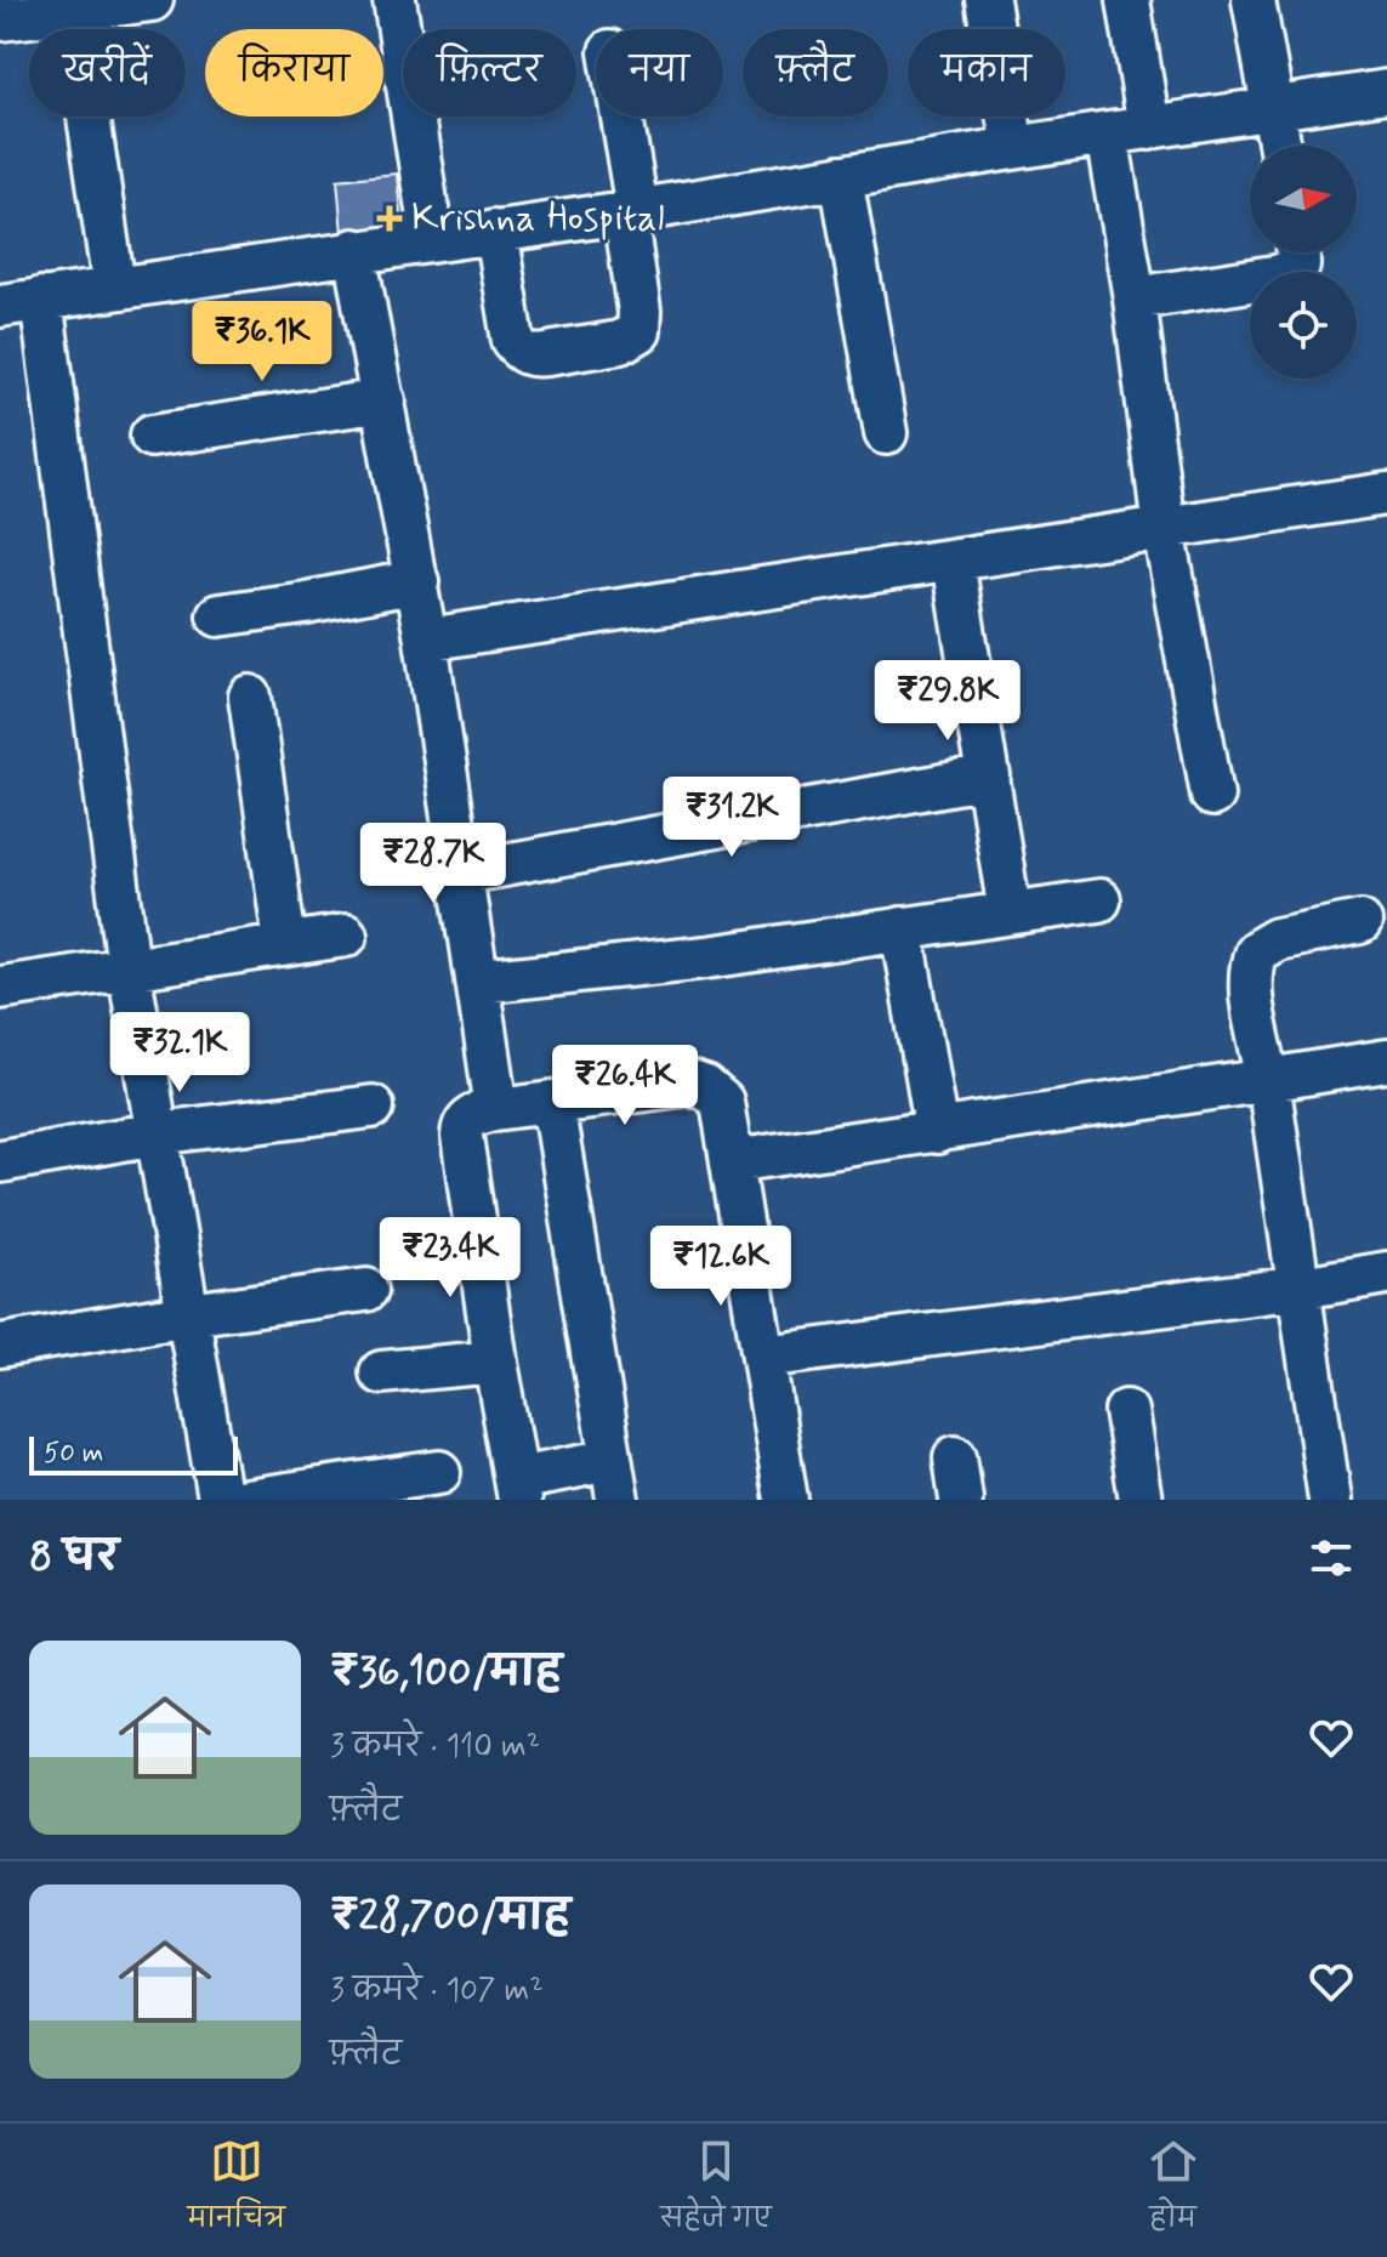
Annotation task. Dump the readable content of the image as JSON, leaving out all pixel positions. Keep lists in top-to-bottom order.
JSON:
{
  "places": {
    "health": ["Krishna Hospital"]
  },
  "scale_bar": "50 m",
  "north": "right",
  "page": {
    "chip": [
      "खरीदें",
      "किराया",
      "फ़िल्टर",
      "नया",
      "फ़्लैट",
      "मकान"
    ],
    "price": [
      "₹36.1K",
      "₹29.8K",
      "₹31.2K",
      "₹28.7K",
      "₹32.1K",
      "₹26.4K",
      "₹23.4K",
      "₹12.6K"
    ],
    "scale": "50 m",
    "heading": "8 घर",
    "list": [
      {
        "name": "₹36,100/माह",
        "note": "3 कमरे · 110 m² · फ़्लैट"
      },
      {
        "name": "₹28,700/माह",
        "note": "3 कमरे · 107 m² · फ़्लैट"
      }
    ],
    "tabs": ["मानचित्र", "सहेजे गए", "होम"]
  }
}
